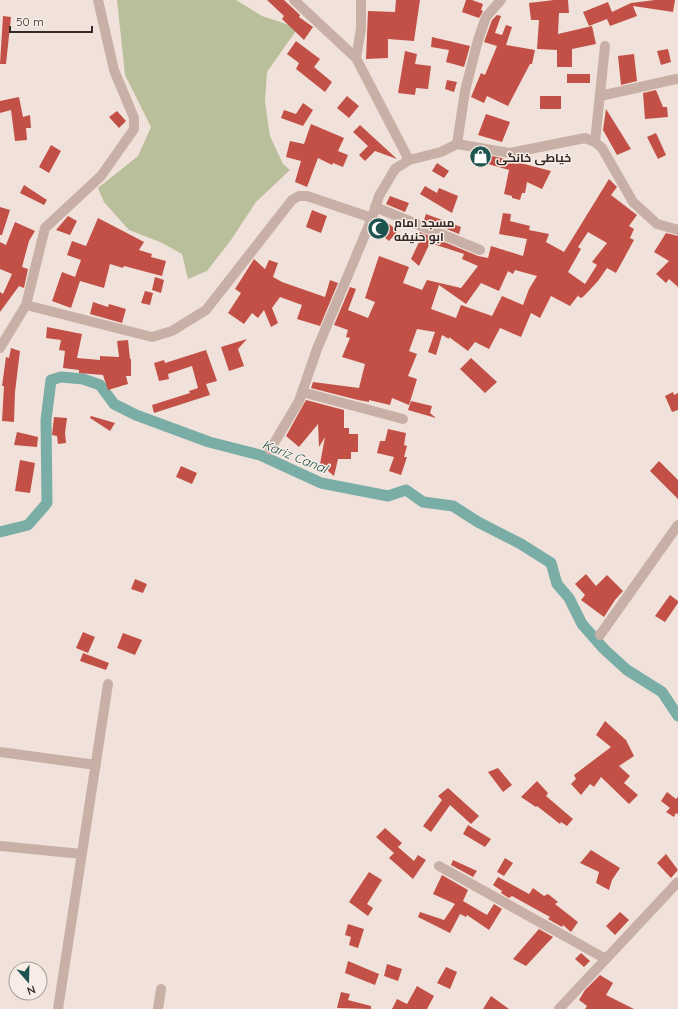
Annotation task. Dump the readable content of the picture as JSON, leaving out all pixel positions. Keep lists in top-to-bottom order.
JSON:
{
  "water": ["Kariz Canal"],
  "places": {
    "shop": ["خیاطی خانگی"],
    "mosque": ["مسجد امام ابو حنیفه"]
  },
  "scale_bar": "50 m",
  "north": "bottom"
}
